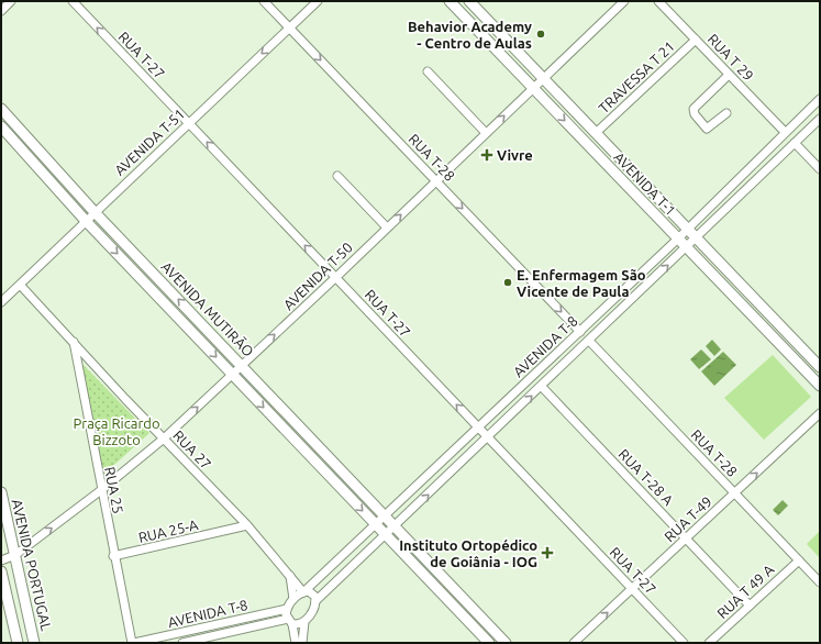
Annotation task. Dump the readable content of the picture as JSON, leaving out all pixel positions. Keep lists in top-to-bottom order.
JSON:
{
  "streets": {
    "main road": ["AVENIDA T-1", "AVENIDA MUTIRÃO", "AVENIDA PORTUGAL"],
    "street": [
      "RUA T-27",
      "RUA T 29",
      "TRAVESSA T 21",
      "AVENIDA T-51",
      "RUA T-28",
      "AVENIDA T-50",
      "AVENIDA T-8",
      "RUA 27",
      "RUA T-28 A",
      "RUA 25",
      "RUA T-49",
      "RUA 25-A",
      "RUA T 49 A"
    ]
  },
  "crossings": [
    ["RUA T-27", "AVENIDA T-51"],
    ["RUA T-27", "AVENIDA T-50"],
    ["RUA T-27", "AVENIDA T-8"],
    ["RUA T-27", "RUA T-49"],
    ["RUA T 29", "TRAVESSA T 21"],
    ["RUA T 29", "AVENIDA T-8"],
    ["TRAVESSA T 21", "AVENIDA T-1"],
    ["AVENIDA T-51", "RUA T-28"],
    ["AVENIDA T-51", "AVENIDA MUTIRÃO"],
    ["AVENIDA T-51", "RUA 27"],
    ["RUA T-28", "AVENIDA T-50"],
    ["RUA T-28", "AVENIDA T-8"],
    ["RUA T-28", "RUA T-49"],
    ["RUA T-28", "RUA T 49 A"],
    ["AVENIDA T-1", "AVENIDA T-50"],
    ["AVENIDA T-1", "AVENIDA T-8"],
    ["AVENIDA T-50", "AVENIDA MUTIRÃO"],
    ["AVENIDA T-50", "RUA 27"],
    ["AVENIDA T-50", "RUA 25"],
    ["AVENIDA T-50", "AVENIDA PORTUGAL"],
    ["AVENIDA MUTIRÃO", "AVENIDA T-8"],
    ["AVENIDA T-8", "RUA 27"],
    ["AVENIDA T-8", "RUA T-28 A"],
    ["AVENIDA T-8", "RUA 25"],
    ["RUA 27", "RUA 25"],
    ["RUA 27", "RUA 25-A"],
    ["RUA T-28 A", "RUA T-49"],
    ["RUA T-28 A", "RUA T 49 A"],
    ["RUA 25", "RUA 25-A"]
  ],
  "one_way": [
    "RUA T-27",
    "RUA T-28",
    "AVENIDA T-50",
    "RUA T-49"
  ],
  "parks": ["Praça Ricardo Bizzoto"],
  "places": {
    "other": ["Behavior Academy - Centro de Aulas", "E. Enfermagem São Vicente de Paula"],
    "health": ["Vivre", "Instituto Ortopédico de Goiânia - IOG"]
  }
}
